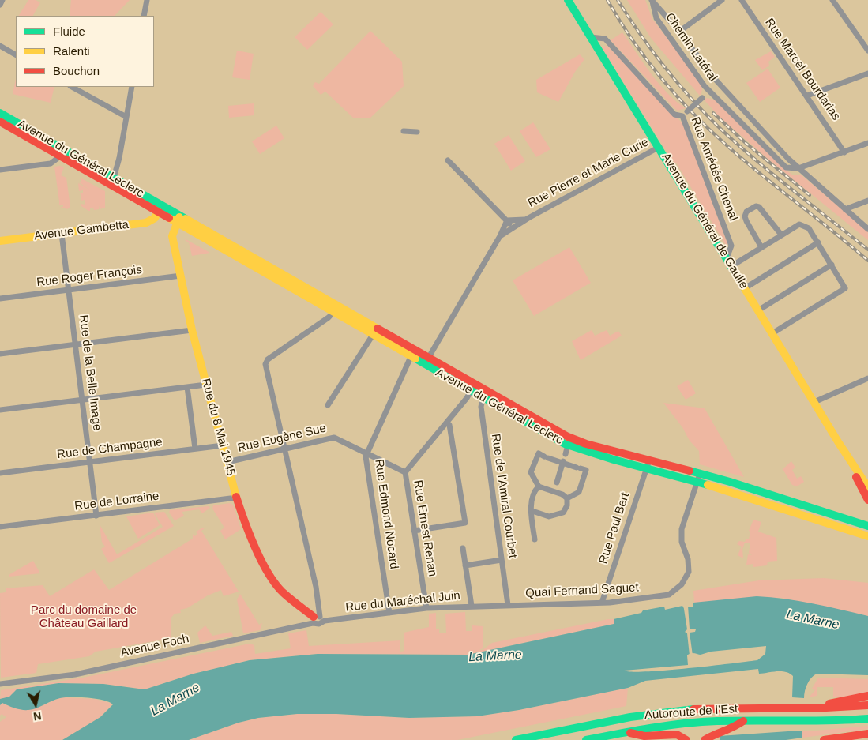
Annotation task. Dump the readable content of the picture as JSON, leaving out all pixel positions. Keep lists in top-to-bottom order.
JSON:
{
  "streets": {
    "main road": [
      "Avenue du Général Leclerc",
      "Avenue du Général de Gaulle",
      "Avenue Gambetta",
      "Rue du 8 Mai 1945",
      "Autoroute de l’Est"
    ],
    "street": [
      "Chemin Latéral",
      "Rue Marcel Bourdarias",
      "Rue Amédée Chenal",
      "Rue Pierre et Marie Curie",
      "Rue Roger François",
      "Rue de la Belle Image",
      "Rue Eugène Sue",
      "Rue de Champagne",
      "Rue de l'Amiral Courbet",
      "Rue de Lorraine",
      "Rue Edmond Nocard",
      "Rue Ernest Renan",
      "Rue Paul Bert",
      "Quai Fernand Saguet",
      "Rue du Maréchal Juin",
      "Avenue Foch"
    ]
  },
  "crossings": [
    ["Avenue du Général Leclerc", "Rue Pierre et Marie Curie"],
    ["Avenue du Général Leclerc", "Avenue Gambetta"],
    ["Avenue du Général Leclerc", "Rue du 8 Mai 1945"],
    ["Avenue du Général Leclerc", "Rue de l'Amiral Courbet"],
    ["Avenue du Général Leclerc", "Rue Edmond Nocard"],
    ["Avenue du Général Leclerc", "Rue Ernest Renan"],
    ["Avenue du Général Leclerc", "Rue Paul Bert"],
    ["Avenue du Général Leclerc", "Quai Fernand Saguet"],
    ["Rue Amédée Chenal", "Avenue du Général de Gaulle"],
    ["Rue Pierre et Marie Curie", "Avenue du Général de Gaulle"],
    ["Avenue Gambetta", "Rue de la Belle Image"],
    ["Rue Roger François", "Rue de la Belle Image"],
    ["Rue Roger François", "Rue du 8 Mai 1945"],
    ["Rue de la Belle Image", "Rue de Champagne"],
    ["Rue de la Belle Image", "Rue de Lorraine"],
    ["Rue du 8 Mai 1945", "Rue Eugène Sue"],
    ["Rue du 8 Mai 1945", "Rue de Champagne"],
    ["Rue du 8 Mai 1945", "Rue de Lorraine"],
    ["Rue du 8 Mai 1945", "Rue du Maréchal Juin"],
    ["Rue du 8 Mai 1945", "Avenue Foch"],
    ["Rue Eugène Sue", "Rue Edmond Nocard"],
    ["Rue Eugène Sue", "Rue Ernest Renan"],
    ["Rue de l'Amiral Courbet", "Quai Fernand Saguet"],
    ["Rue de l'Amiral Courbet", "Rue du Maréchal Juin"],
    ["Rue Edmond Nocard", "Rue du Maréchal Juin"],
    ["Rue Ernest Renan", "Rue du Maréchal Juin"],
    ["Rue Paul Bert", "Quai Fernand Saguet"],
    ["Quai Fernand Saguet", "Rue du Maréchal Juin"],
    ["Rue du Maréchal Juin", "Avenue Foch"]
  ],
  "water": ["La Marne"],
  "parks": ["Parc du domaine de Château Gaillard"],
  "legend": ["Fluide", "Ralenti", "Bouchon"],
  "north": "bottom"
}
